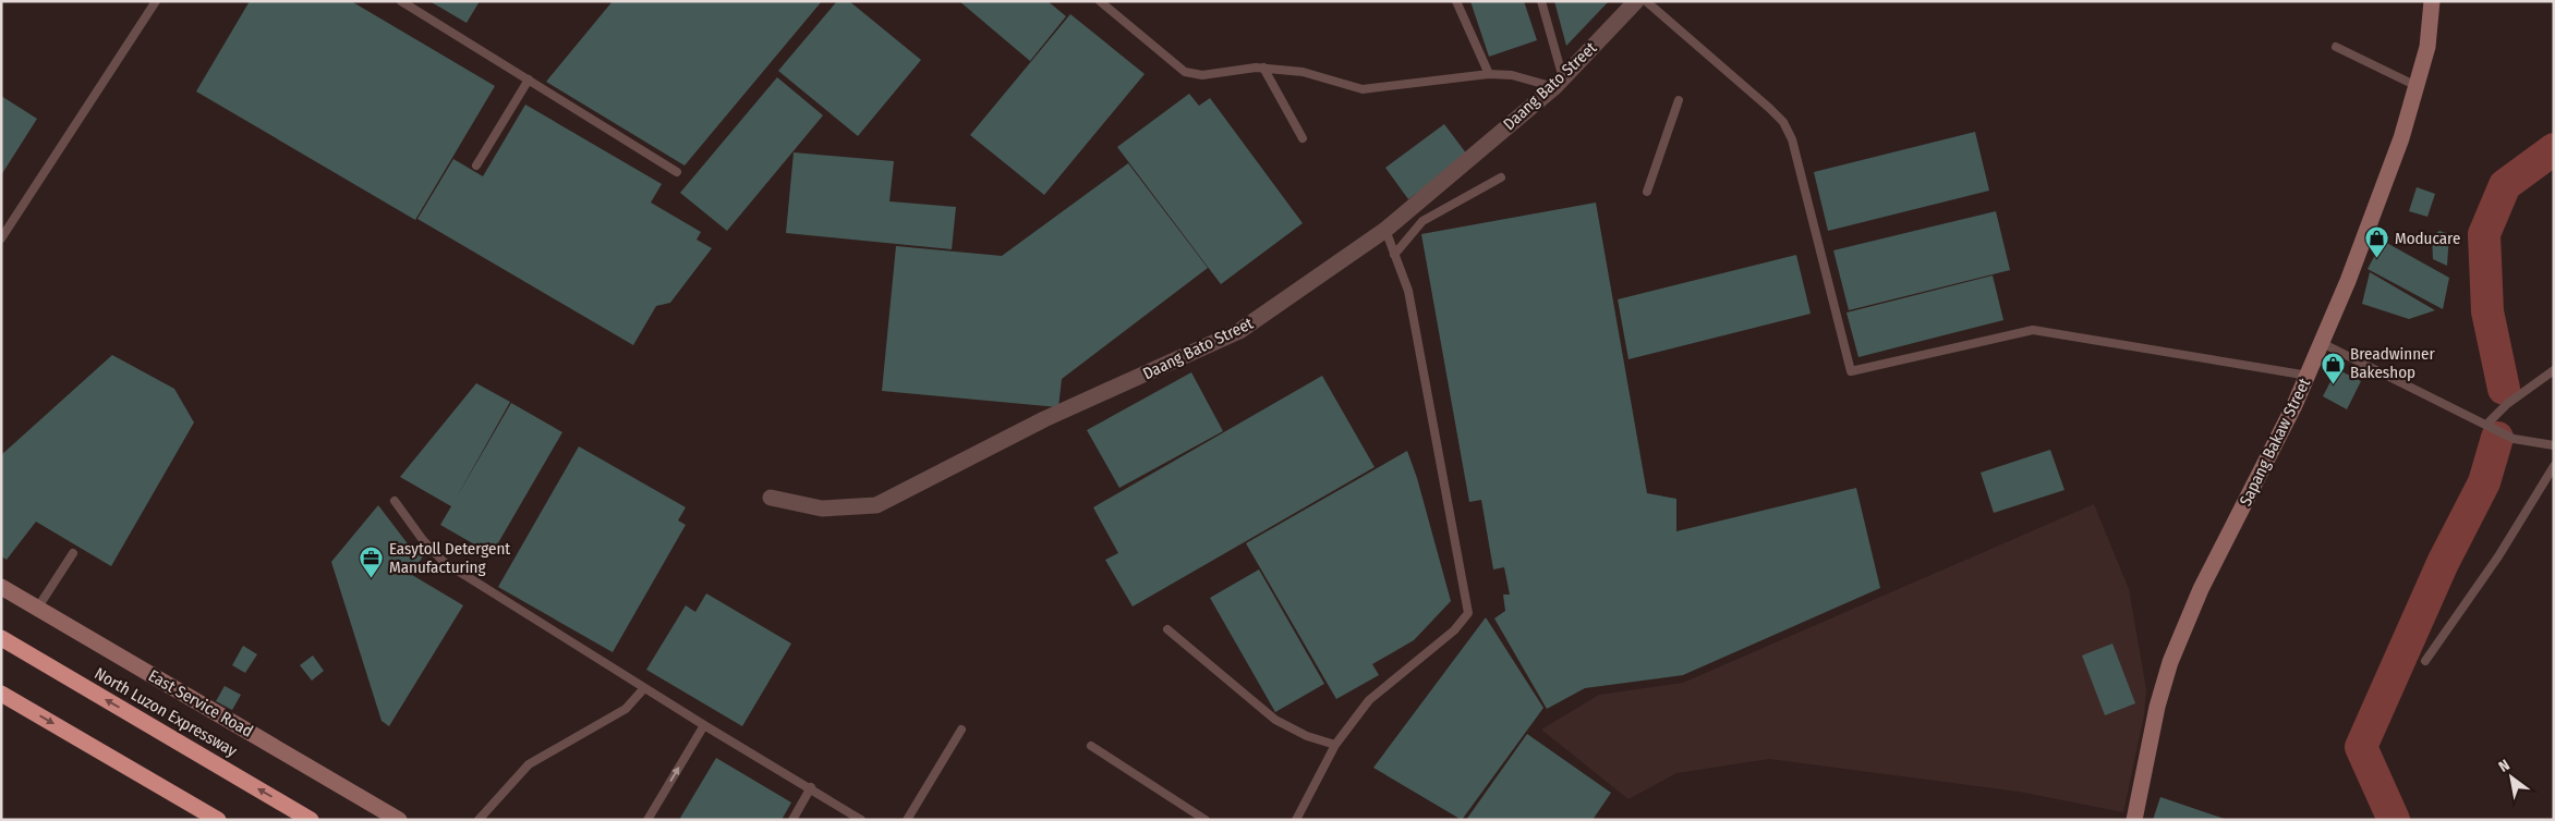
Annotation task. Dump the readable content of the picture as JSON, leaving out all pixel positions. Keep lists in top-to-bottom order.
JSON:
{
  "streets": {
    "highway": ["North Luzon Expressway"],
    "street": ["Daang Bato Street", "Sapang Bakaw Street", "East Service Road"]
  },
  "places": {
    "shop": ["Moducare", "Breadwinner Bakeshop"],
    "office": ["Easytoll Detergent Manufacturing"]
  },
  "north": "top left"
}
